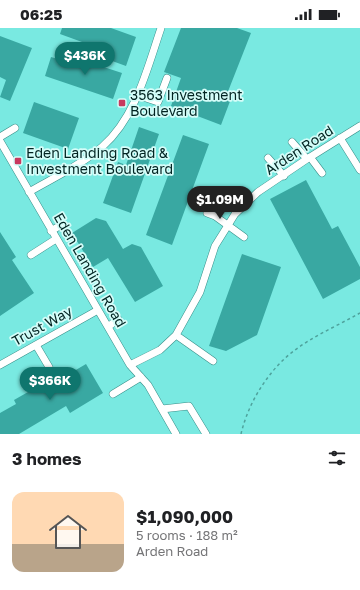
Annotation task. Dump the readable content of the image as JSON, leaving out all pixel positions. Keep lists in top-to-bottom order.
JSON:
{
  "streets": {
    "street": ["Arden Road", "Eden Landing Road", "Trust Way"]
  },
  "crossings": [
    ["Arden Road", "Eden Landing Road"],
    ["Eden Landing Road", "Trust Way"]
  ],
  "places": {
    "transit": ["3563 Investment Boulevard", "Eden Landing Road & Investment Boulevard"]
  },
  "page": {
    "status": "06:25",
    "price": ["$436K", "$1.09M", "$366K"],
    "heading": "3 homes",
    "list": [
      {
        "name": "$1,090,000",
        "note": "5 rooms · 188 m² · Arden Road"
      }
    ]
  }
}
